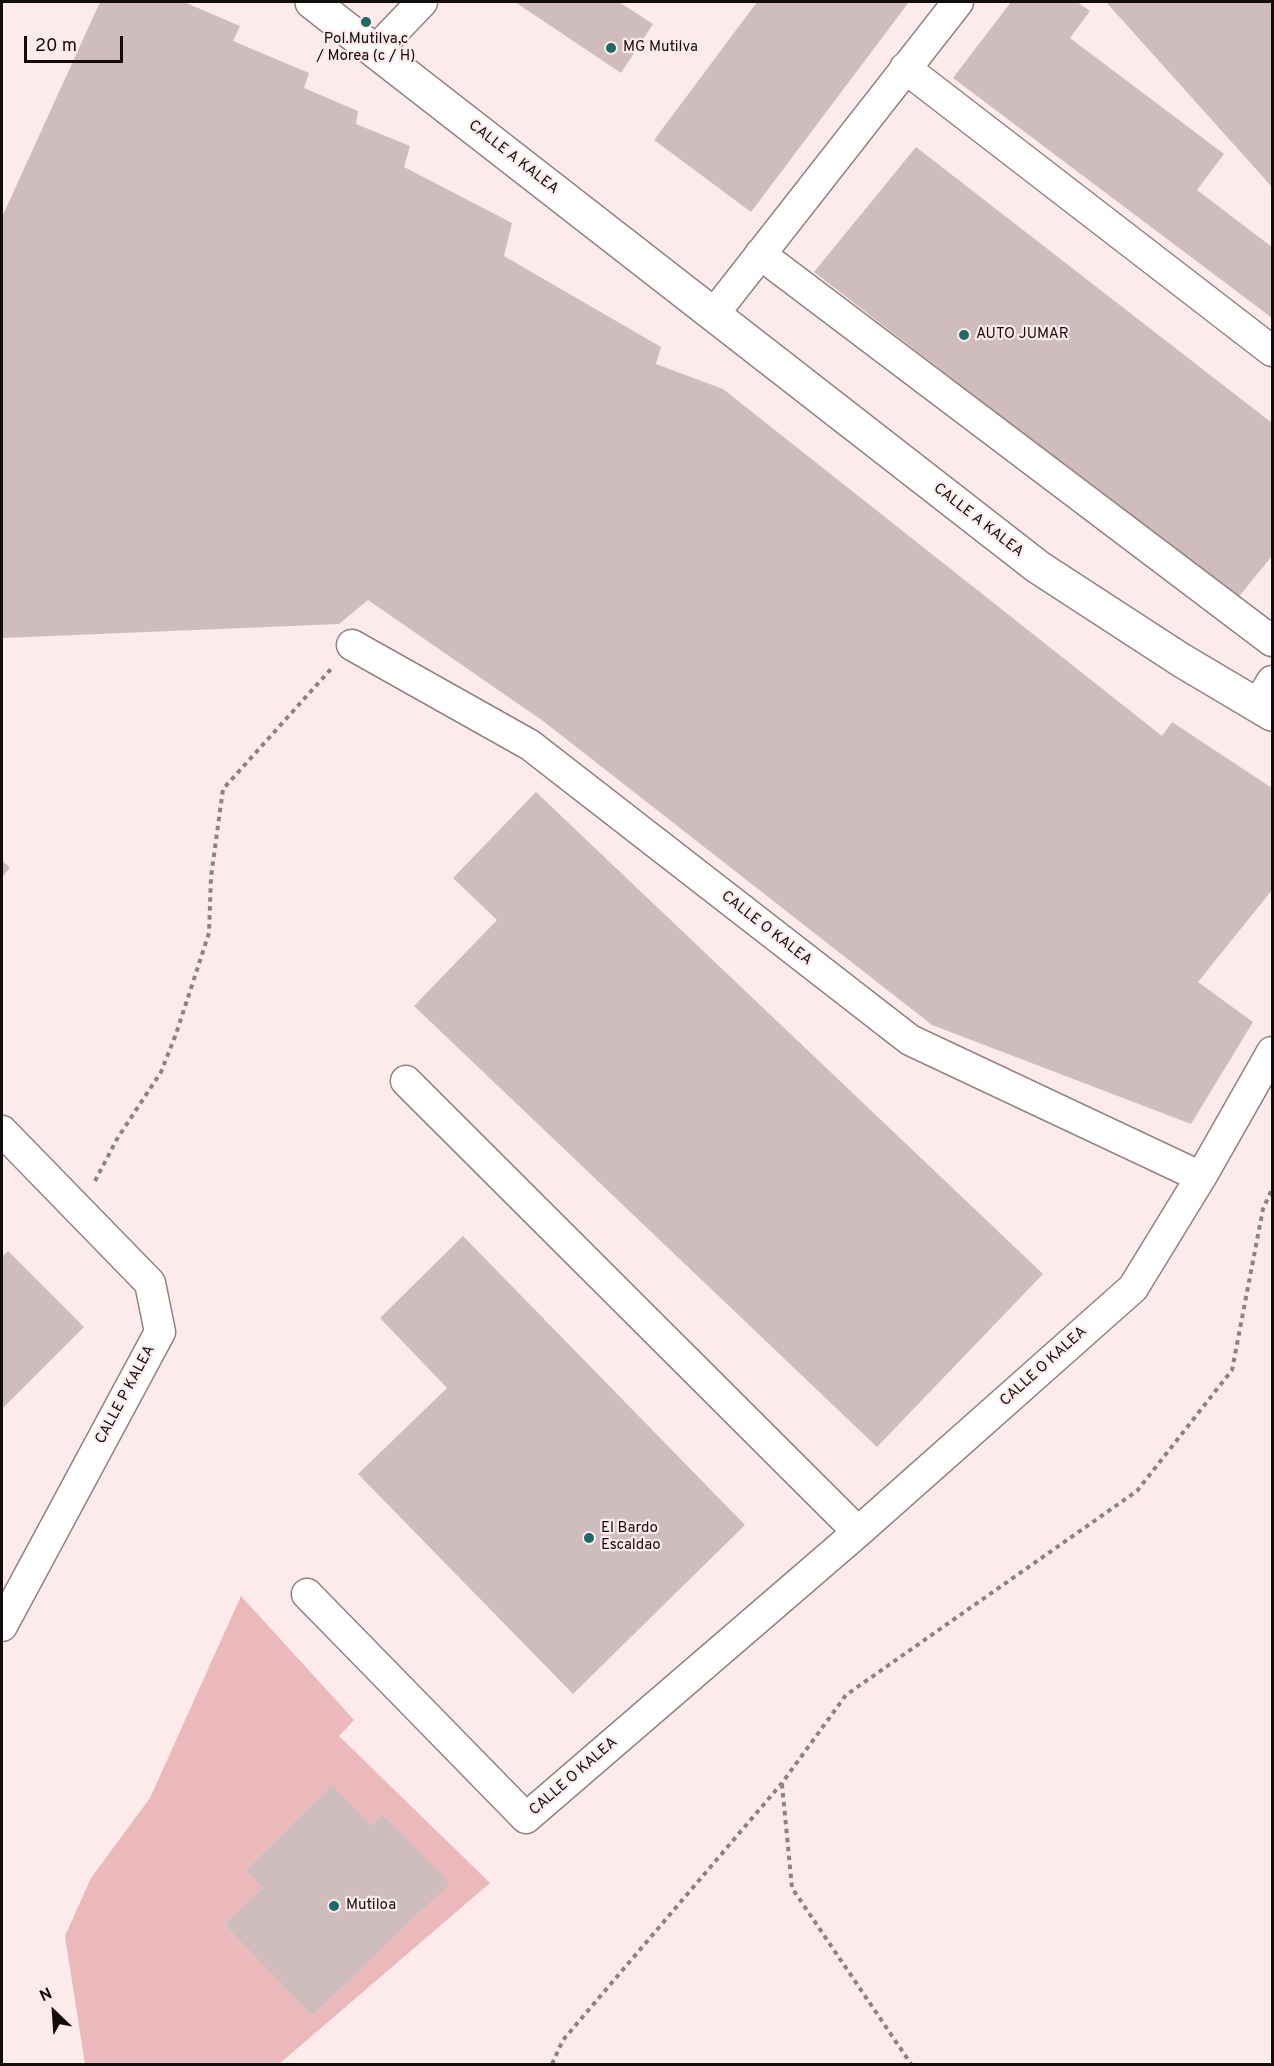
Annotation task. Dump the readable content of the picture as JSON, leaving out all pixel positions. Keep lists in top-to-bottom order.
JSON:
{
  "streets": {
    "street": ["CALLE A KALEA", "CALLE O KALEA", "CALLE P KALEA"]
  },
  "places": [
    "Pol.Mutilva,c / Morea (c / H)",
    "MG Mutilva",
    "AUTO JUMAR",
    "El Bardo Escaldao",
    "Mutiloa"
  ],
  "scale_bar": "20 m",
  "north": "top left"
}
